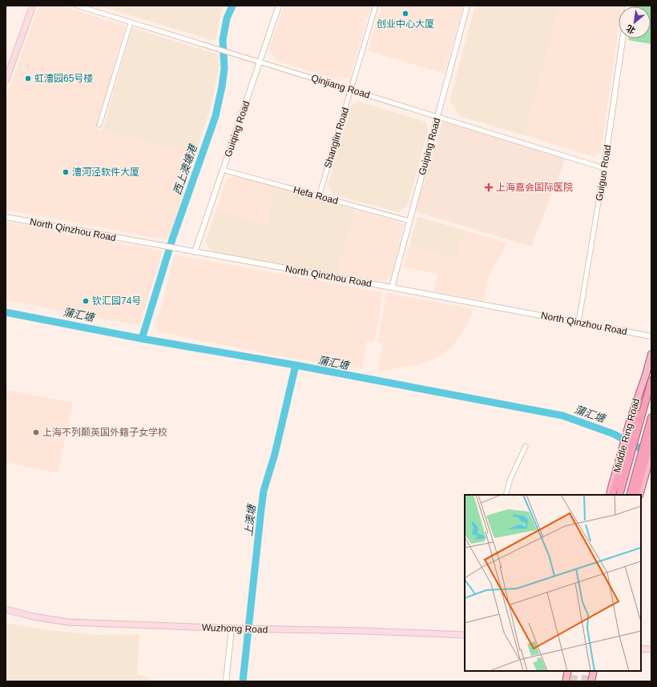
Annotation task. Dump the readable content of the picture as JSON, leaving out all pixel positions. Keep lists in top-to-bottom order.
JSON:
{
  "streets": {
    "highway": ["Middle Ring Road"],
    "main road": ["Wuzhong Road"],
    "street": [
      "Qinjiang Road",
      "Guiqing Road",
      "Shanglin Road",
      "Guiping Road",
      "Guiguo Road",
      "Hefa Road",
      "North Qinzhou Road"
    ]
  },
  "crossings": [
    ["Qinjiang Road", "Guiqing Road"],
    ["Qinjiang Road", "Shanglin Road"],
    ["Qinjiang Road", "Guiping Road"],
    ["Qinjiang Road", "Guiguo Road"],
    ["Guiqing Road", "Hefa Road"],
    ["Guiqing Road", "North Qinzhou Road"],
    ["Shanglin Road", "Hefa Road"],
    ["Guiping Road", "Hefa Road"],
    ["Guiping Road", "North Qinzhou Road"],
    ["Guiguo Road", "North Qinzhou Road"]
  ],
  "water": ["西上澳塘港", "蒲汇塘", "上澳塘"],
  "places": {
    "other": [
      "创业中心大厦",
      "虹漕园65号楼",
      "漕河泾软件大厦",
      "钦汇园74号",
      "上海不列颠英国外籍子女学校"
    ],
    "health": ["上海嘉会国际医院"]
  },
  "north": "bottom left"
}
